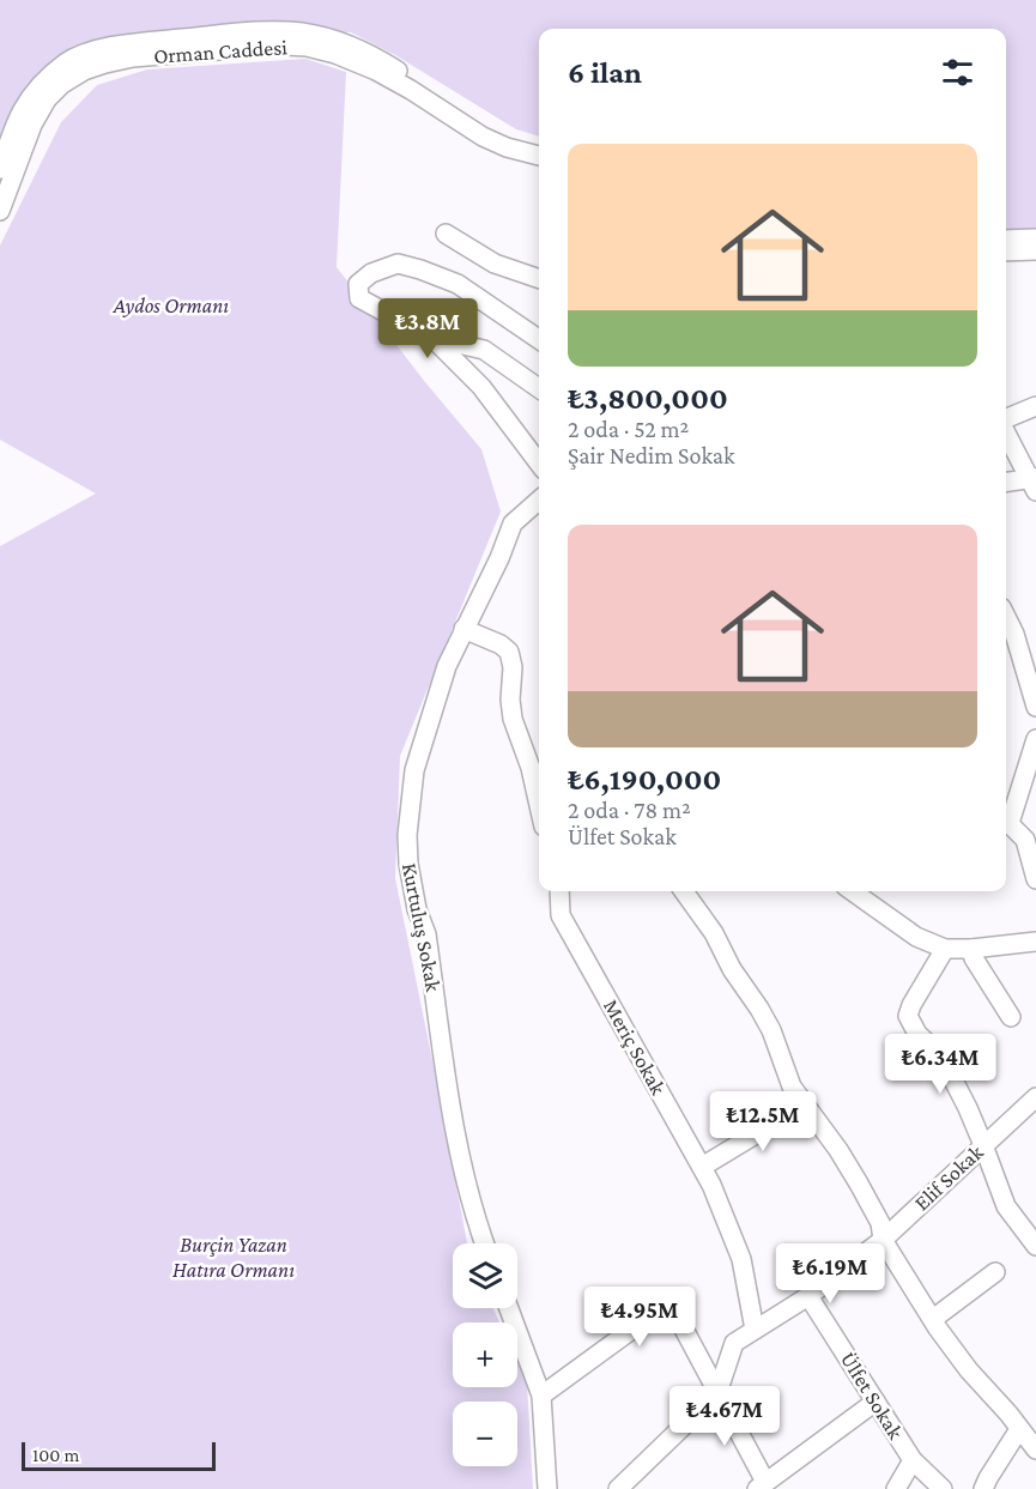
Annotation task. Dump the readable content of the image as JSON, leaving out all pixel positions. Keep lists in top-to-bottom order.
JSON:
{
  "streets": {
    "street": [
      "Orman Caddesi",
      "Kurtuluş Sokak",
      "Meriç Sokak",
      "Elif Sokak",
      "Ülfet Sokak"
    ]
  },
  "crossings": [
    ["Meriç Sokak", "Elif Sokak"],
    ["Elif Sokak", "Ülfet Sokak"]
  ],
  "parks": ["Aydos Ormanı", "Burçin Yazan Hatıra Ormanı"],
  "scale_bar": "100 m",
  "page": {
    "heading": "6 ilan",
    "list": [
      {
        "name": "₺3,800,000",
        "note": "2 oda · 52 m² · Şair Nedim Sokak"
      },
      {
        "name": "₺6,190,000",
        "note": "2 oda · 78 m² · Ülfet Sokak"
      }
    ],
    "price": [
      "₺3.8M",
      "₺6.34M",
      "₺12.5M",
      "₺6.19M",
      "₺4.95M",
      "₺4.67M"
    ],
    "map_buttons": ["+", "−"],
    "scale": "100 m"
  }
}
